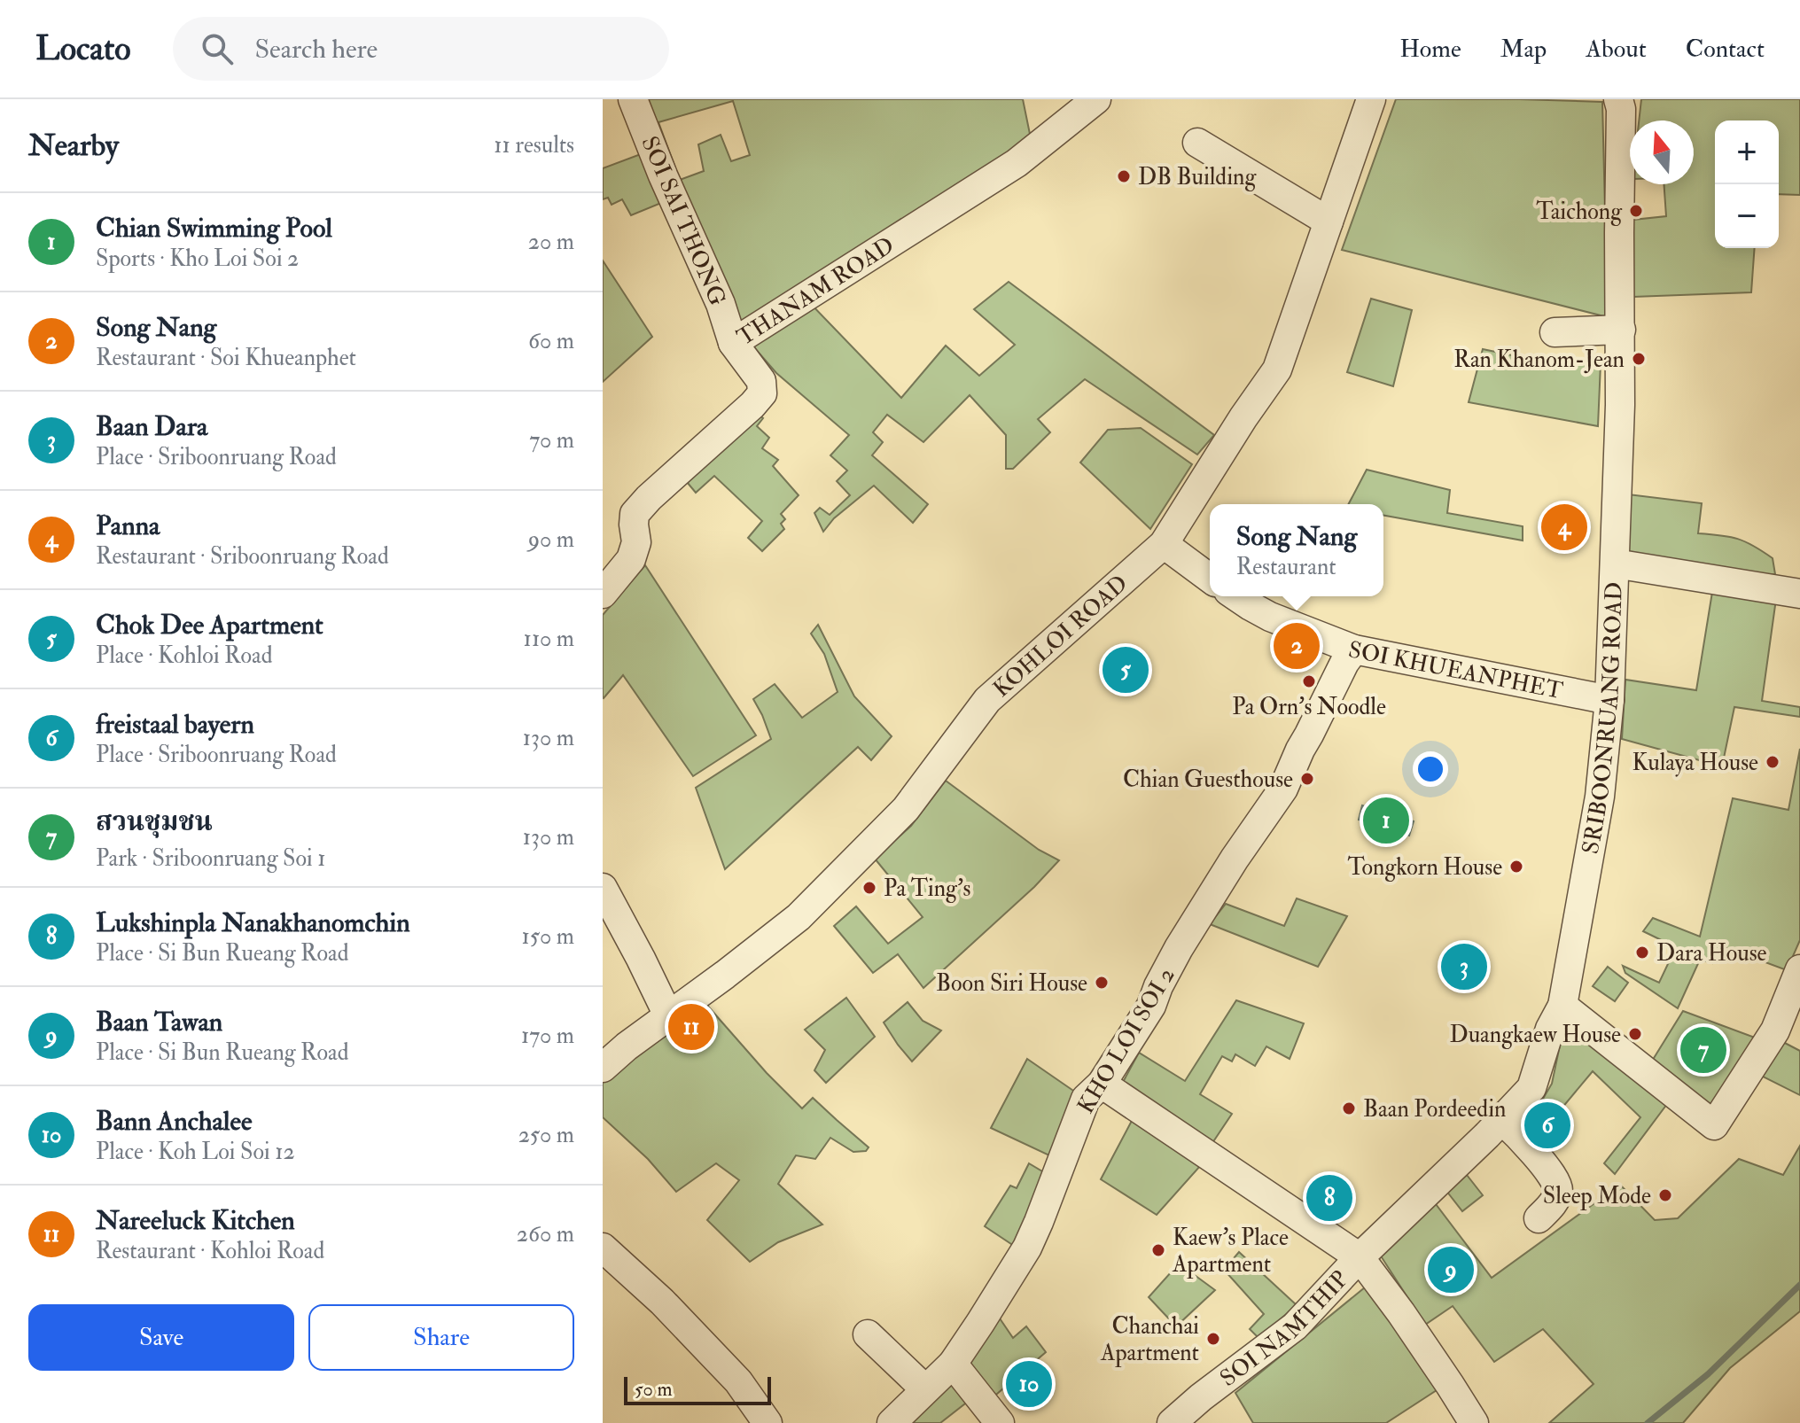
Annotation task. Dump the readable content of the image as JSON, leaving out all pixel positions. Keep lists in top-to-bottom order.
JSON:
{
  "streets": {
    "street": [
      "SOI SAI THONG",
      "THANAM ROAD",
      "KOHLOI ROAD",
      "SOI KHUEANPHET",
      "SRIBOONRUANG ROAD",
      "KHO LOI SOI 2",
      "SOI NAMTHIP"
    ]
  },
  "crossings": [
    ["SOI SAI THONG", "THANAM ROAD"],
    ["SOI KHUEANPHET", "SRIBOONRUANG ROAD"],
    ["SOI KHUEANPHET", "KHO LOI SOI 2"],
    ["SRIBOONRUANG ROAD", "SOI NAMTHIP"]
  ],
  "places": [
    "DB Building",
    "Taichong",
    "Ran Khanom-Jean",
    "Pa Orn's Noodle",
    "Kulaya House",
    "Chian Guesthouse",
    "Tongkorn House",
    "Pa Ting's",
    "Dara House",
    "Boon Siri House",
    "Duangkaew House",
    "Baan Pordeedin",
    "Sleep Mode",
    "Kaew's Place Apartment",
    "Chanchai Apartment"
  ],
  "scale_bar": "50 m",
  "north": "top",
  "page": {
    "header": "Locato",
    "search": "Search here",
    "nav": [
      "Home",
      "Map",
      "About",
      "Contact"
    ],
    "heading": ["Nearby", "11 results"],
    "map_buttons": ["+", "−"],
    "list": [
      {
        "mark": "1",
        "name": "Chian Swimming Pool",
        "note": "Sports · Kho Loi Soi 2",
        "value": "20 m"
      },
      {
        "mark": "2",
        "name": "Song Nang",
        "note": "Restaurant · Soi Khueanphet",
        "value": "60 m"
      },
      {
        "mark": "3",
        "name": "Baan Dara",
        "note": "Place · Sriboonruang Road",
        "value": "70 m"
      },
      {
        "mark": "4",
        "name": "Panna",
        "note": "Restaurant · Sriboonruang Road",
        "value": "90 m"
      },
      {
        "mark": "5",
        "name": "Chok Dee Apartment",
        "note": "Place · Kohloi Road",
        "value": "110 m"
      },
      {
        "mark": "6",
        "name": "freistaal bayern",
        "note": "Place · Sriboonruang Road",
        "value": "130 m"
      },
      {
        "mark": "7",
        "name": "สวนชุมชน",
        "note": "Park · Sriboonruang Soi 1",
        "value": "130 m"
      },
      {
        "mark": "8",
        "name": "Lukshinpla Nanakhanomchin",
        "note": "Place · Si Bun Rueang Road",
        "value": "150 m"
      },
      {
        "mark": "9",
        "name": "Baan Tawan",
        "note": "Place · Si Bun Rueang Road",
        "value": "170 m"
      },
      {
        "mark": "10",
        "name": "Bann Anchalee",
        "note": "Place · Koh Loi Soi 12",
        "value": "250 m"
      },
      {
        "mark": "11",
        "name": "Nareeluck Kitchen",
        "note": "Restaurant · Kohloi Road",
        "value": "260 m"
      }
    ],
    "pins": [
      "4",
      "2",
      "5",
      "1",
      "3",
      "11",
      "7",
      "6",
      "8",
      "9",
      "10"
    ],
    "popup": ["Song Nang", "Restaurant"],
    "buttons": ["Save", "Share"],
    "scale": "50 m"
  }
}
